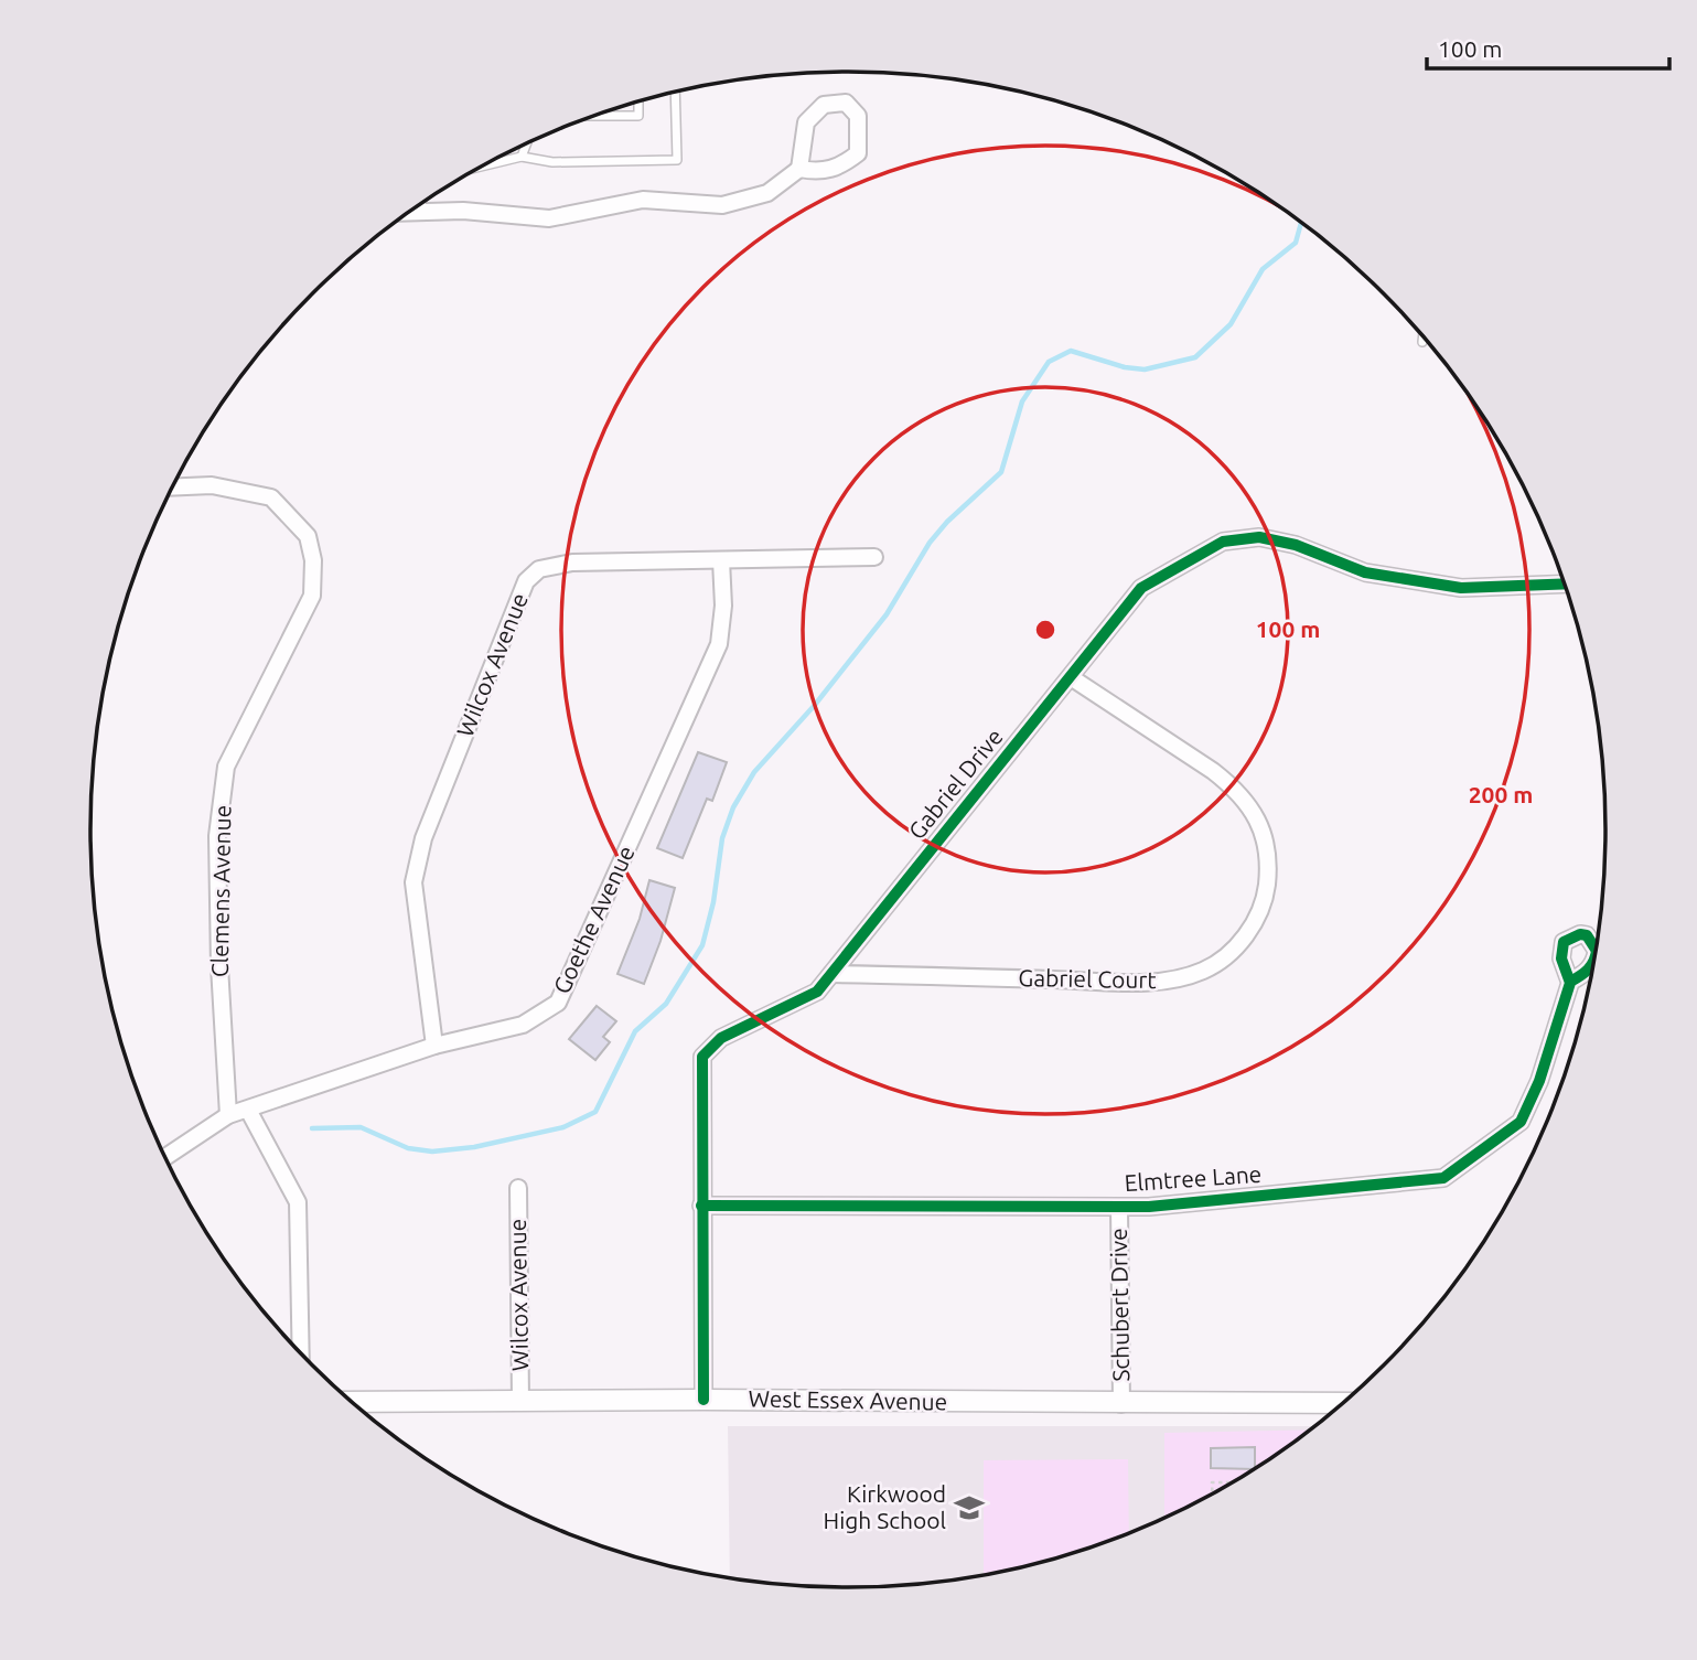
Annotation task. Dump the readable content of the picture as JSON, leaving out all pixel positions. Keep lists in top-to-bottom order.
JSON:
{
  "streets": {
    "street": [
      "Wilcox Avenue",
      "Gabriel Drive",
      "Clemens Avenue",
      "Goethe Avenue",
      "Gabriel Court",
      "Elmtree Lane",
      "Schubert Drive",
      "West Essex Avenue"
    ]
  },
  "crossings": [
    ["Wilcox Avenue", "Goethe Avenue"],
    ["Wilcox Avenue", "West Essex Avenue"],
    ["Gabriel Drive", "Gabriel Court"],
    ["Gabriel Drive", "Elmtree Lane"],
    ["Gabriel Drive", "West Essex Avenue"],
    ["Clemens Avenue", "Goethe Avenue"],
    ["Elmtree Lane", "Schubert Drive"],
    ["Schubert Drive", "West Essex Avenue"]
  ],
  "places": {
    "school or university": ["Kirkwood High School"]
  },
  "scale_bar": "100 m",
  "rings": ["100 m", "200 m"]
}
